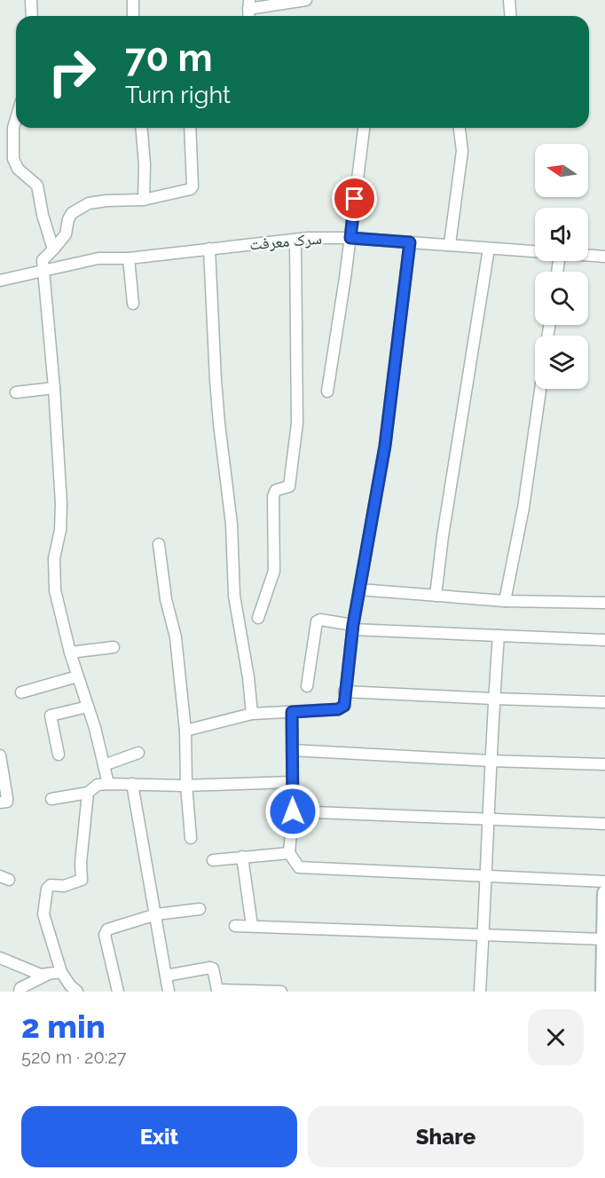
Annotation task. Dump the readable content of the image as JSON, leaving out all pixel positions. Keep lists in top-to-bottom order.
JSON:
{
  "streets": {
    "street": ["سرک معرفت"]
  },
  "north": "left",
  "page": {
    "turn": ["70 m", "Turn right"],
    "heading": ["2 min", "520 m · 20:27"],
    "buttons": ["Exit", "Share"]
  }
}
